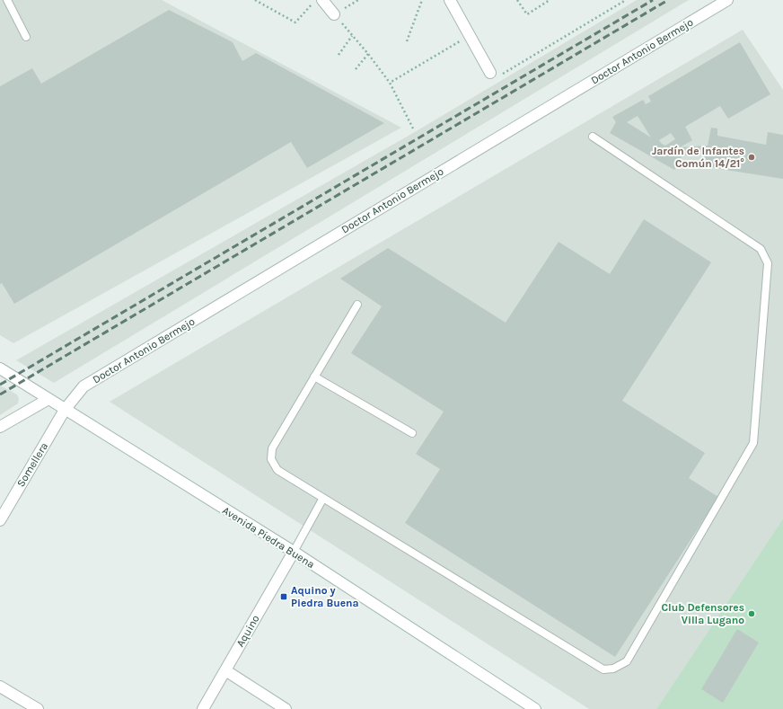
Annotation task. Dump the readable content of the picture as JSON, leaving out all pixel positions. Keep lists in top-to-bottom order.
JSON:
{
  "streets": {
    "street": [
      "Doctor Antonio Bermejo",
      "Somellera",
      "Avenida Piedra Buena",
      "Aquino"
    ]
  },
  "crossings": [
    ["Doctor Antonio Bermejo", "Somellera"],
    ["Doctor Antonio Bermejo", "Avenida Piedra Buena"],
    ["Somellera", "Avenida Piedra Buena"],
    ["Avenida Piedra Buena", "Aquino"]
  ],
  "places": {
    "other": ["Jardín de Infantes Común 14/21°", "Club Defensores Villa Lugano"],
    "transit": ["Aquino y Piedra Buena"]
  }
}
